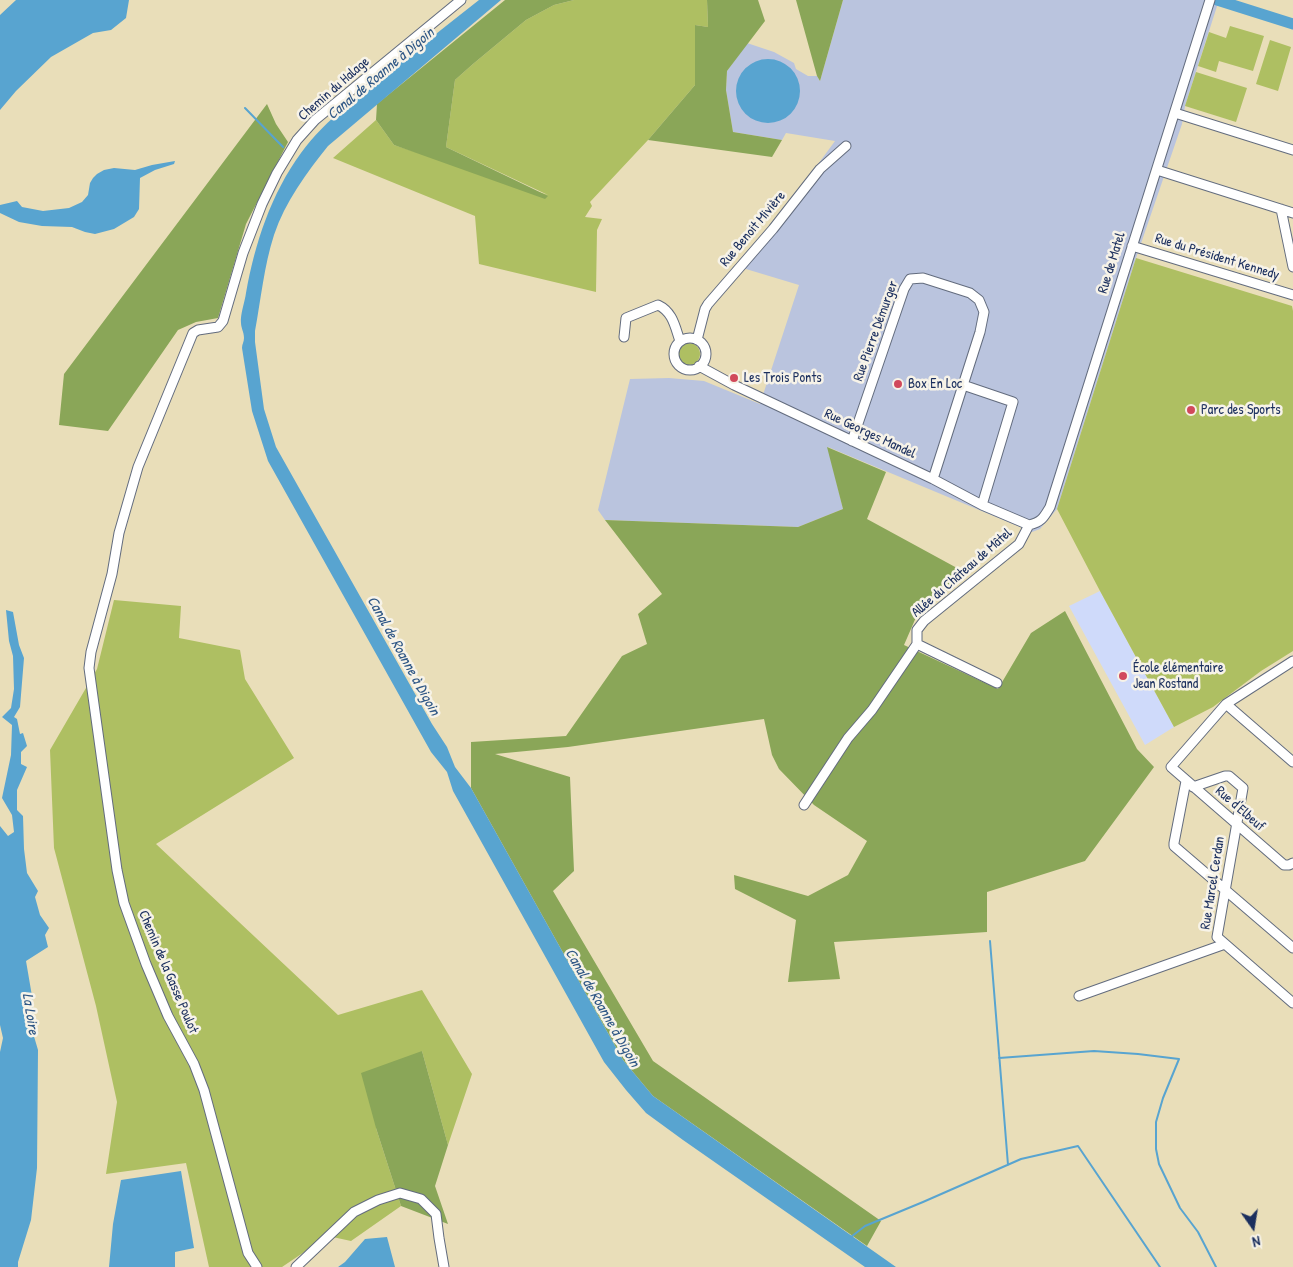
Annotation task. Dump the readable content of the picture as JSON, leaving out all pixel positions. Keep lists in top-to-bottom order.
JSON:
{
  "streets": {
    "street": [
      "Chemin du Halage",
      "Rue Benoit Mivière",
      "Rue du Président Kennedy",
      "Rue de Matel",
      "Rue Pierre Démurger",
      "Rue Georges Mandel",
      "Allée du Château de Mâtel",
      "Rue d'Elbeuf",
      "Rue Marcel Cerdan",
      "Chemin de la Gasse Poulot"
    ]
  },
  "crossings": [
    ["Chemin du Halage", "Chemin de la Gasse Poulot"],
    ["Rue Benoit Mivière", "Rue Georges Mandel"],
    ["Rue du Président Kennedy", "Rue de Matel"],
    ["Rue de Matel", "Rue Georges Mandel"],
    ["Rue de Matel", "Allée du Château de Mâtel"],
    ["Rue Pierre Démurger", "Rue Georges Mandel"],
    ["Rue Georges Mandel", "Allée du Château de Mâtel"],
    ["Rue d'Elbeuf", "Rue Marcel Cerdan"]
  ],
  "water": ["Canal de Roanne à Digoin", "La Loire"],
  "places": [
    "Les Trois Ponts",
    "Box En Loc",
    "Parc des Sports",
    "École élémentaire Jean Rostand"
  ],
  "north": "bottom"
}
